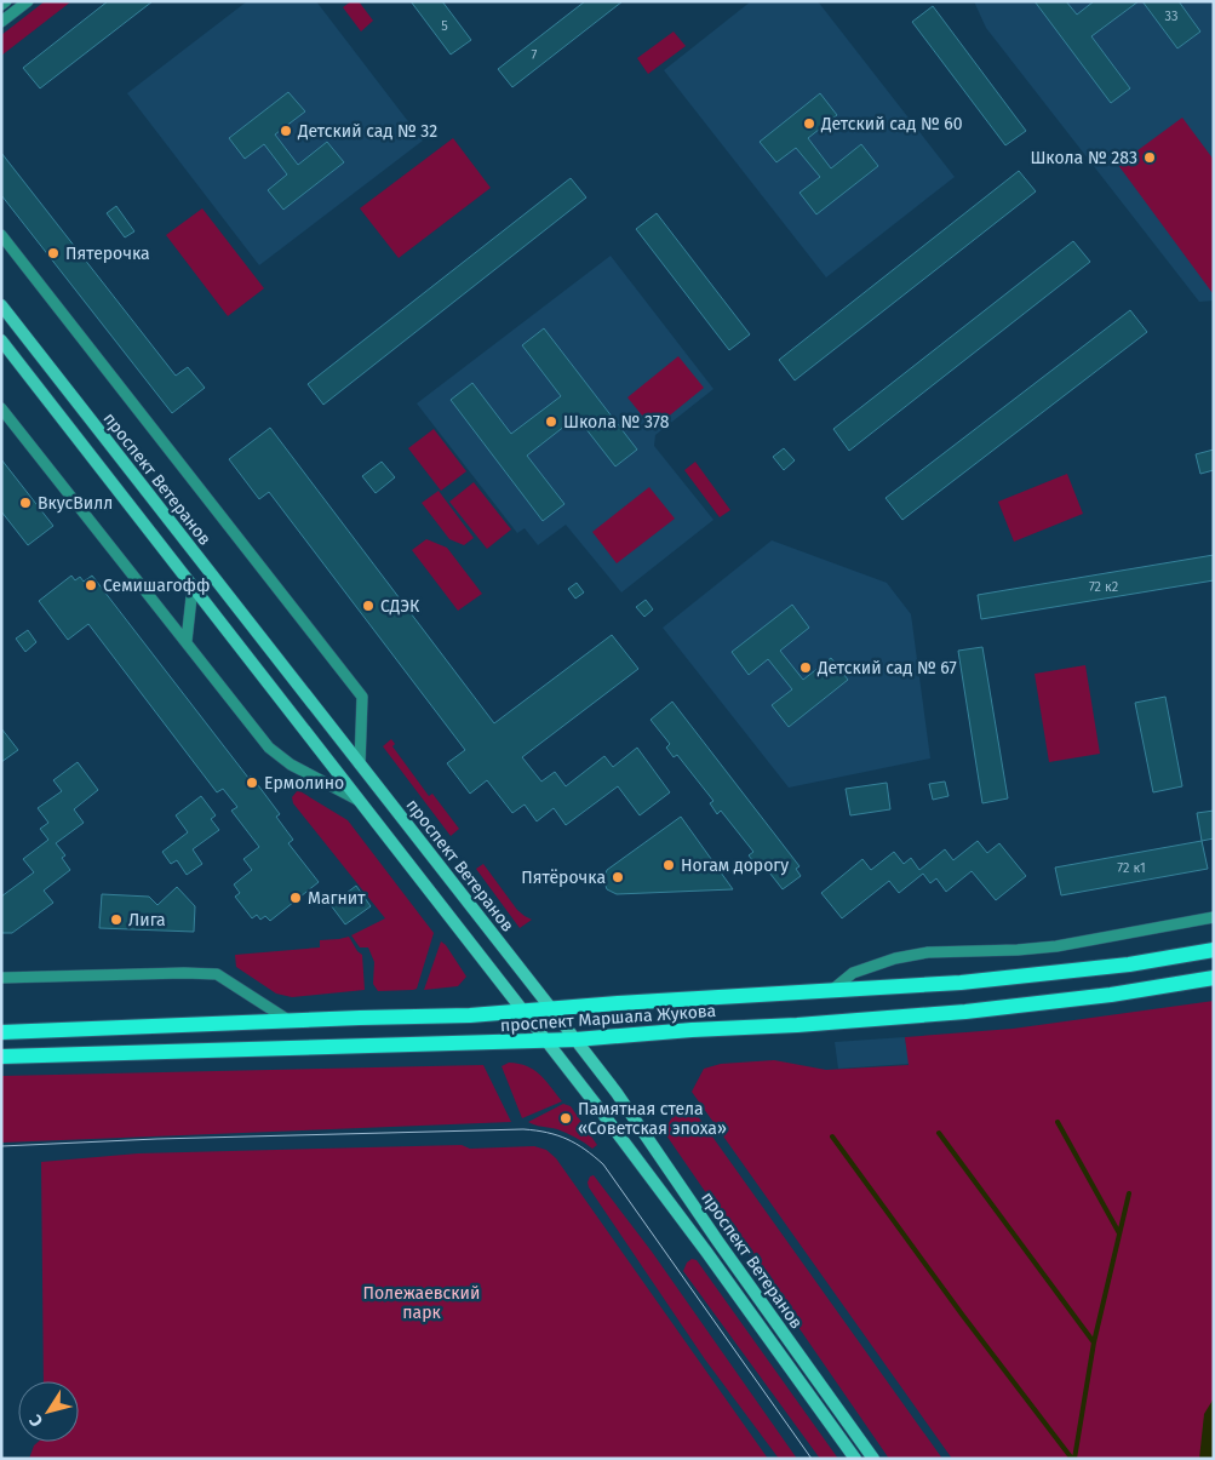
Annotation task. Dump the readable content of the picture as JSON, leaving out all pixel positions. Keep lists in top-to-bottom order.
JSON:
{
  "streets": {
    "main road": ["проспект Ветеранов", "проспект Маршала Жукова"]
  },
  "crossings": [
    ["проспект Ветеранов", "проспект Маршала Жукова"]
  ],
  "parks": ["Полежаевский парк"],
  "places": [
    "Детский сад № 60",
    "Детский сад № 32",
    "Школа № 283",
    "Пятерочка",
    "Школа № 378",
    "ВкусВилл",
    "Семишагофф",
    "СДЭК",
    "Детский сад № 67",
    "Ермолино",
    "Ногам дорогу",
    "Пятёрочка",
    "Магнит",
    "Лига",
    "Памятная стела «Советская эпоха»"
  ],
  "house_numbers": [
    "33",
    "5",
    "7",
    "72 к2",
    "72 к1"
  ],
  "north": "bottom left"
}
